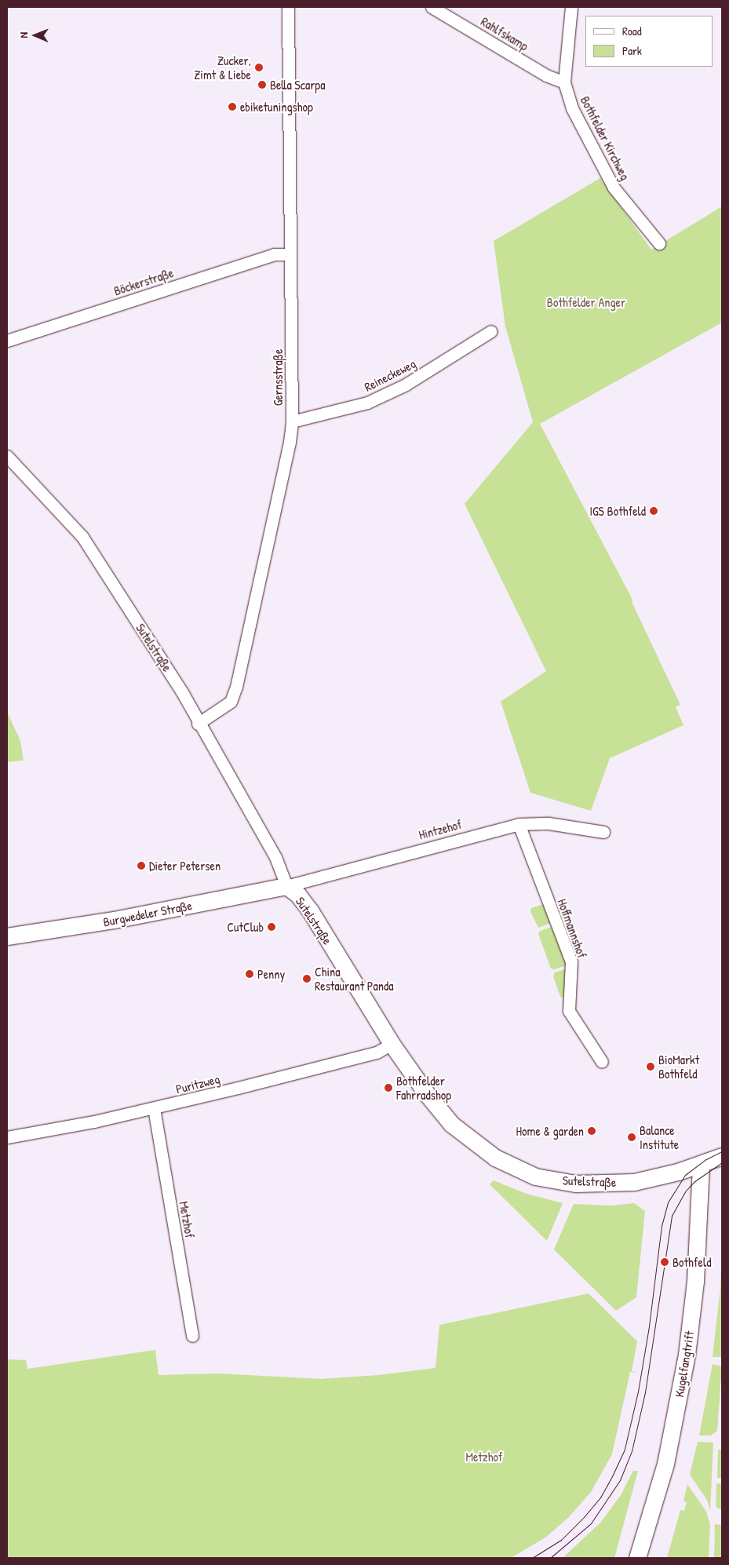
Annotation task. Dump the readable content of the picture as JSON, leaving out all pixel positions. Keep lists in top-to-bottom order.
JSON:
{
  "streets": {
    "main road": ["Sutelstraße", "Burgwedeler Straße", "Kugelfangtrift"],
    "street": [
      "Rahlfskamp",
      "Bothfelder Kirchweg",
      "Böckerstraße",
      "Reineckeweg",
      "Gernsstraße",
      "Hintzehof",
      "Hoffmannshof",
      "Puritzweg",
      "Metzhof"
    ]
  },
  "crossings": [
    ["Rahlfskamp", "Bothfelder Kirchweg"],
    ["Böckerstraße", "Gernsstraße"],
    ["Reineckeweg", "Gernsstraße"],
    ["Gernsstraße", "Sutelstraße"],
    ["Sutelstraße", "Hintzehof"],
    ["Sutelstraße", "Burgwedeler Straße"],
    ["Sutelstraße", "Puritzweg"],
    ["Sutelstraße", "Kugelfangtrift"],
    ["Hintzehof", "Burgwedeler Straße"],
    ["Hintzehof", "Hoffmannshof"],
    ["Puritzweg", "Metzhof"]
  ],
  "parks": ["Bothfelder Anger", "Metzhof"],
  "places": [
    "Zucker, Zimt & Liebe",
    "Bella Scarpa",
    "ebiketuningshop",
    "IGS Bothfeld",
    "Dieter Petersen",
    "CutClub",
    "Penny",
    "China Restaurant Panda",
    "BioMarkt Bothfeld",
    "Bothfelder Fahrradshop",
    "Home & garden",
    "Balance Institute",
    "Bothfeld"
  ],
  "legend": ["Road", "Park"],
  "north": "left"
}
